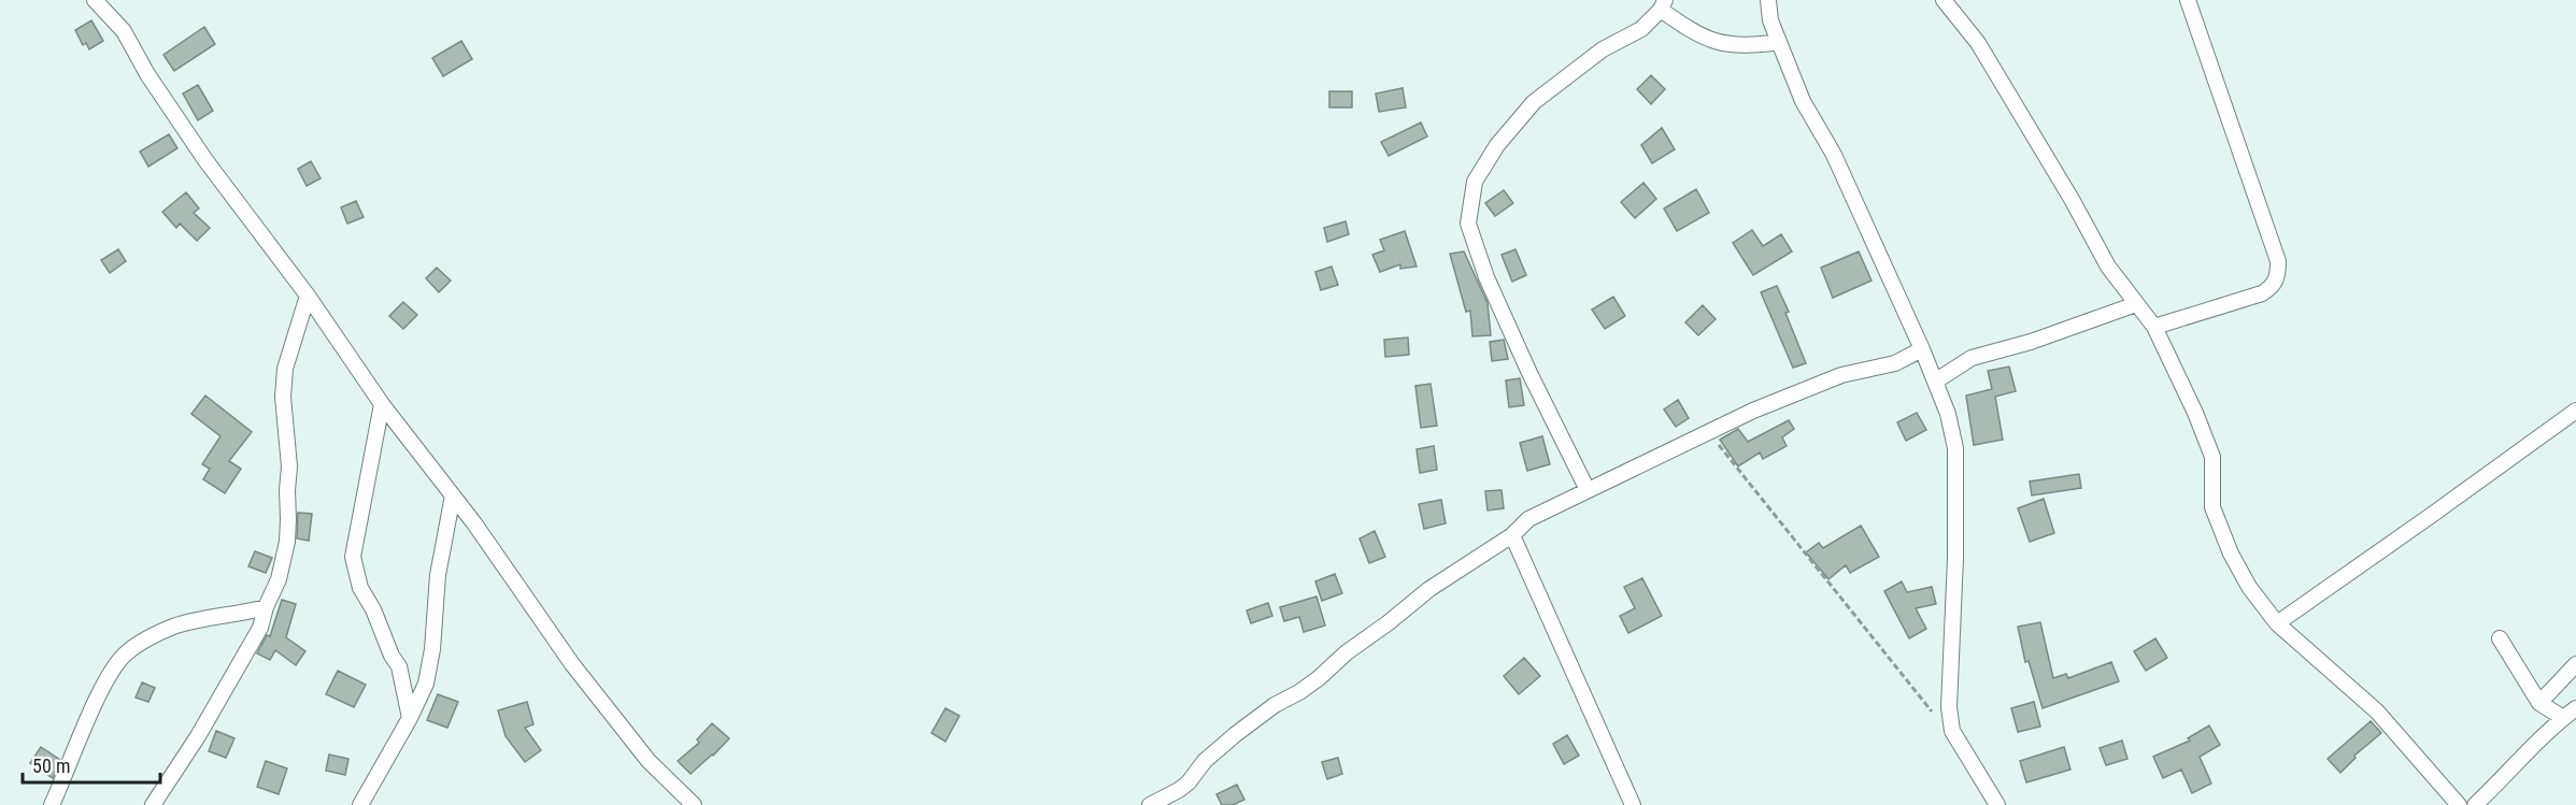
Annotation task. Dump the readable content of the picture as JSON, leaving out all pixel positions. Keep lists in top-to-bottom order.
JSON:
{
  "scale_bar": "50 m"
}
